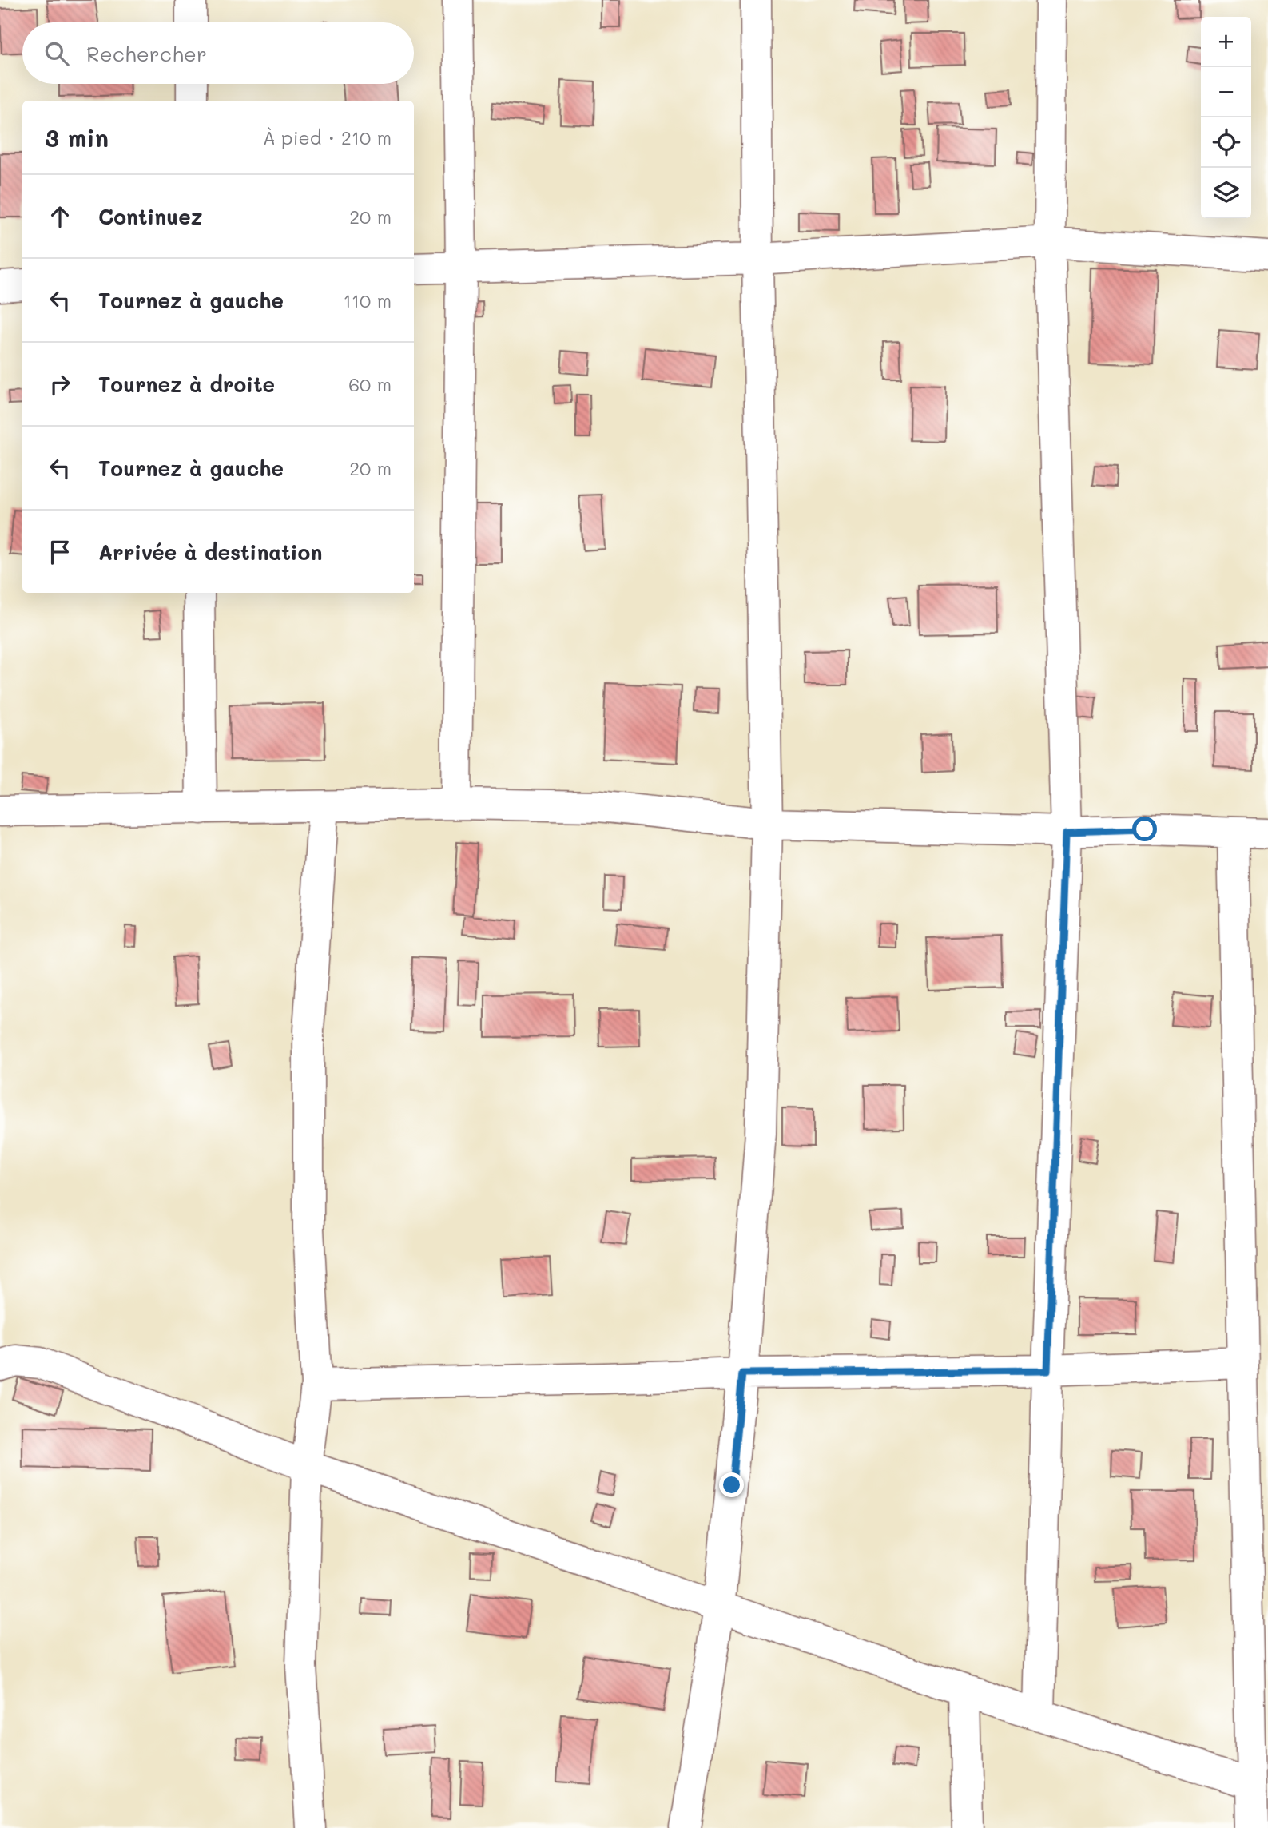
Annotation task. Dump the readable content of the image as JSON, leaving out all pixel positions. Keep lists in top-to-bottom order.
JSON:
{
  "page": {
    "map_buttons": ["+", "−"],
    "search": "Rechercher",
    "heading": ["3 min", "À pied · 210 m"],
    "list": [
      ["Continuez", "20 m"],
      ["Tournez à gauche", "110 m"],
      ["Tournez à droite", "60 m"],
      ["Tournez à gauche", "20 m"],
      "Arrivée à destination"
    ]
  }
}
